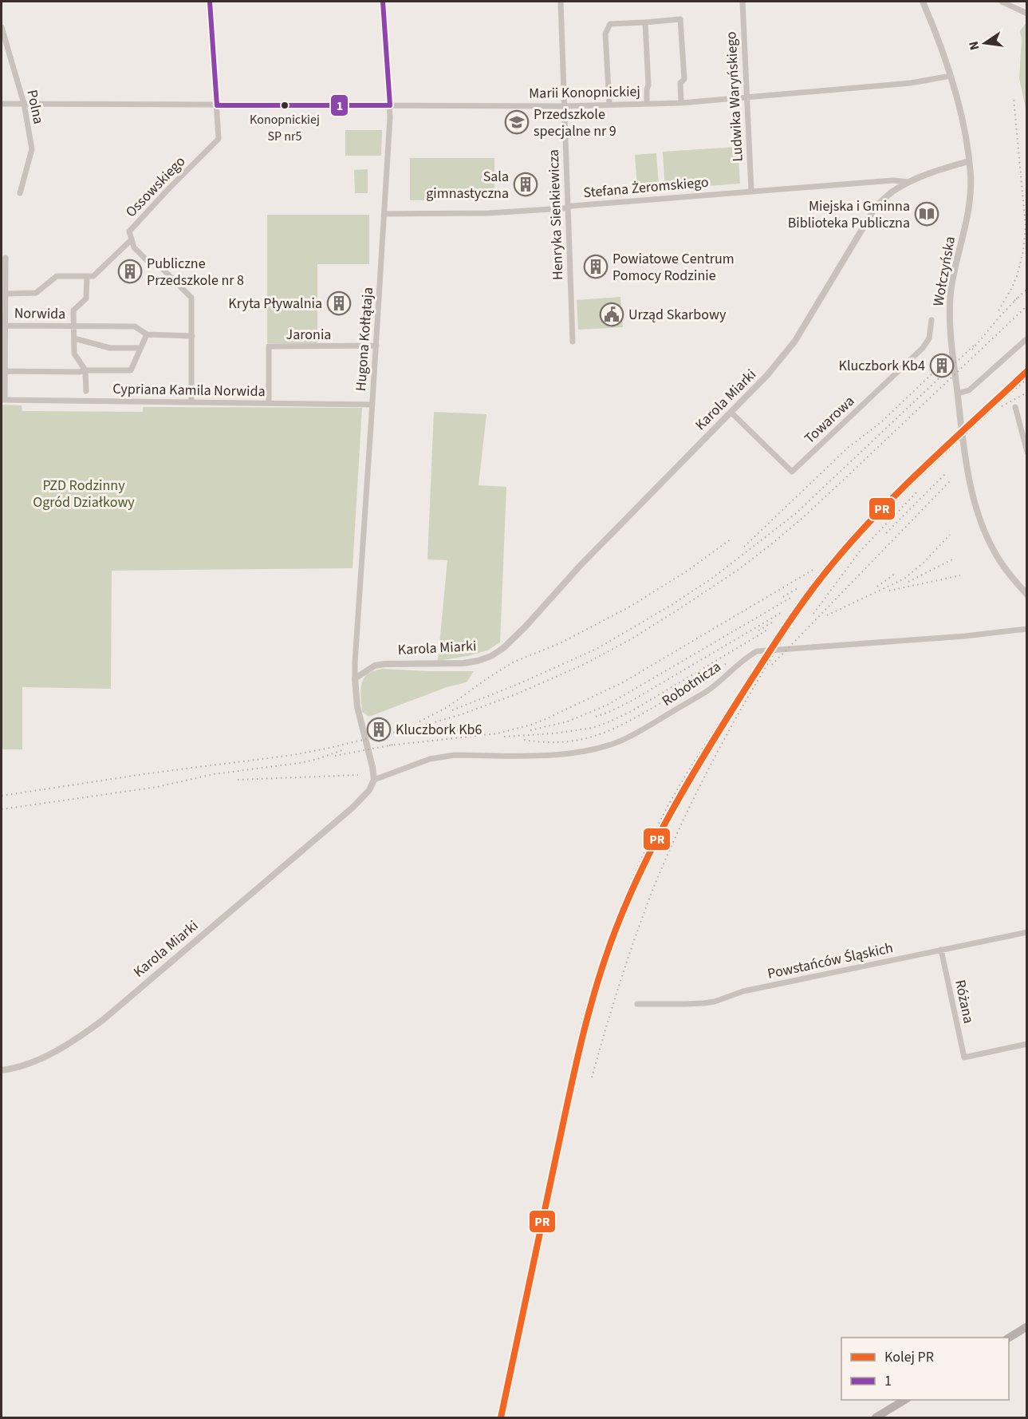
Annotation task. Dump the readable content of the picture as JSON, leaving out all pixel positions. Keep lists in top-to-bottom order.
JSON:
{
  "streets": {
    "street": [
      "Marii Konopnickiej",
      "Ludwika Waryńskiego",
      "Polna",
      "Ossowskiego",
      "Stefana Żeromskiego",
      "Henryka Sienkiewicza",
      "Wołczyńska",
      "Norwida",
      "Jaronia",
      "Hugona Kołłątaja",
      "Cypriana Kamila Norwida",
      "Karola Miarki",
      "Towarowa",
      "Robotnicza",
      "Powstańców Śląskich",
      "Różana"
    ]
  },
  "crossings": [
    ["Marii Konopnickiej", "Ludwika Waryńskiego"],
    ["Marii Konopnickiej", "Ossowskiego"],
    ["Marii Konopnickiej", "Henryka Sienkiewicza"],
    ["Marii Konopnickiej", "Wołczyńska"],
    ["Marii Konopnickiej", "Hugona Kołłątaja"],
    ["Ludwika Waryńskiego", "Stefana Żeromskiego"],
    ["Ossowskiego", "Norwida"],
    ["Ossowskiego", "Cypriana Kamila Norwida"],
    ["Stefana Żeromskiego", "Henryka Sienkiewicza"],
    ["Stefana Żeromskiego", "Hugona Kołłątaja"],
    ["Stefana Żeromskiego", "Karola Miarki"],
    ["Wołczyńska", "Karola Miarki"],
    ["Norwida", "Cypriana Kamila Norwida"],
    ["Jaronia", "Hugona Kołłątaja"],
    ["Jaronia", "Cypriana Kamila Norwida"],
    ["Hugona Kołłątaja", "Cypriana Kamila Norwida"],
    ["Hugona Kołłątaja", "Karola Miarki"],
    ["Karola Miarki", "Towarowa"],
    ["Karola Miarki", "Robotnicza"],
    ["Powstańców Śląskich", "Różana"]
  ],
  "parks": ["PZD Rodzinny Ogród Działkowy"],
  "places": {
    "other": ["Konopnickiej SP nr5"],
    "school or university": ["Przedszkole specjalne nr 9"],
    "building": [
      "Sala gimnastyczna",
      "Powiatowe Centrum Pomocy Rodzinie",
      "Publiczne Przedszkole nr 8",
      "Kryta Pływalnia",
      "Kluczbork Kb4",
      "Kluczbork Kb6"
    ],
    "library": ["Miejska i Gminna Biblioteka Publiczna"],
    "public building": ["Urząd Skarbowy"]
  },
  "lines": ["transit line 1", "rail line PR"],
  "legend": ["Kolej PR", "1"],
  "north": "left"
}
